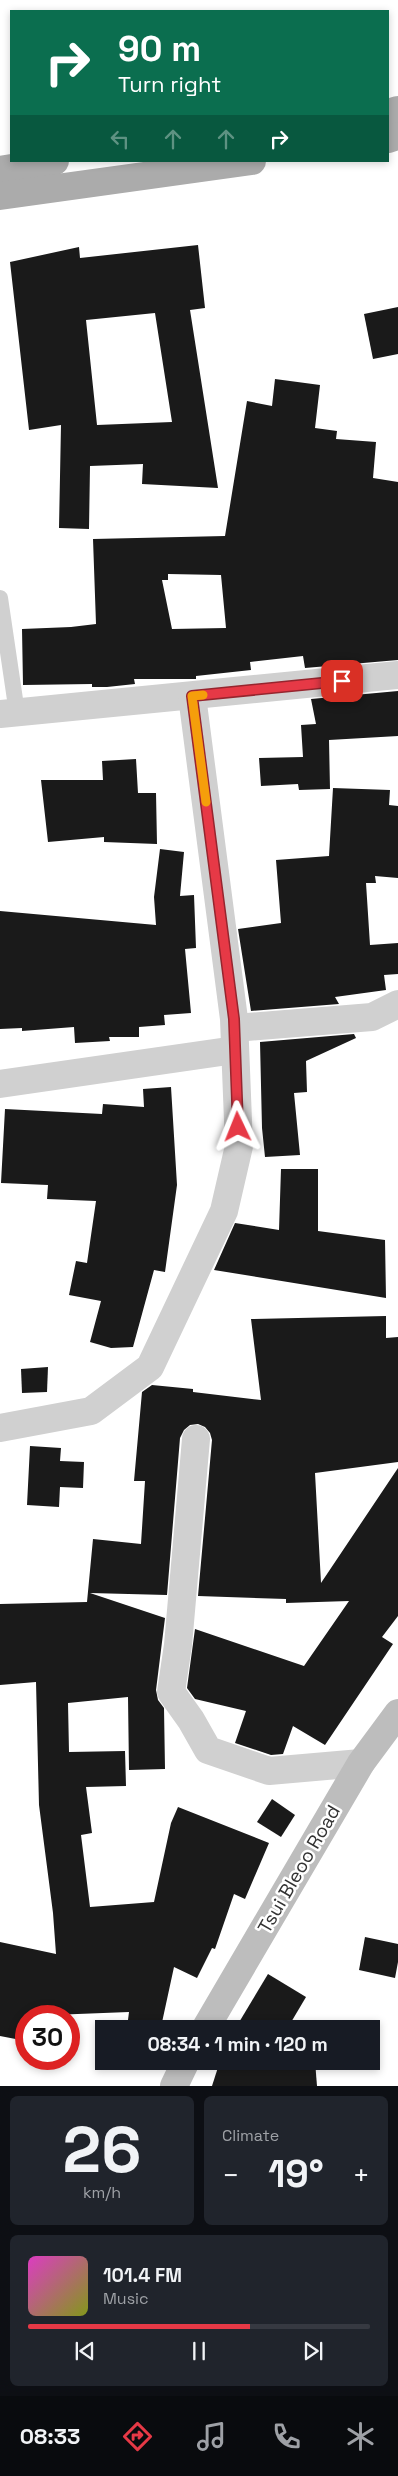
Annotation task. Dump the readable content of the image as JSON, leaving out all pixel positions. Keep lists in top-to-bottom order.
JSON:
{
  "streets": {
    "street": ["Tsui Bleoo Road"]
  },
  "page": {
    "turn": ["90 m", "Turn right"],
    "limit": "30",
    "trip": "08:34 · 1 min · 120 m",
    "tile": [
      ["26", "km/h"],
      "Climate"
    ],
    "heat": ["−", "19°", "+"],
    "song": ["101.4 FM", "Music"],
    "tabs": "08:33"
  }
}
